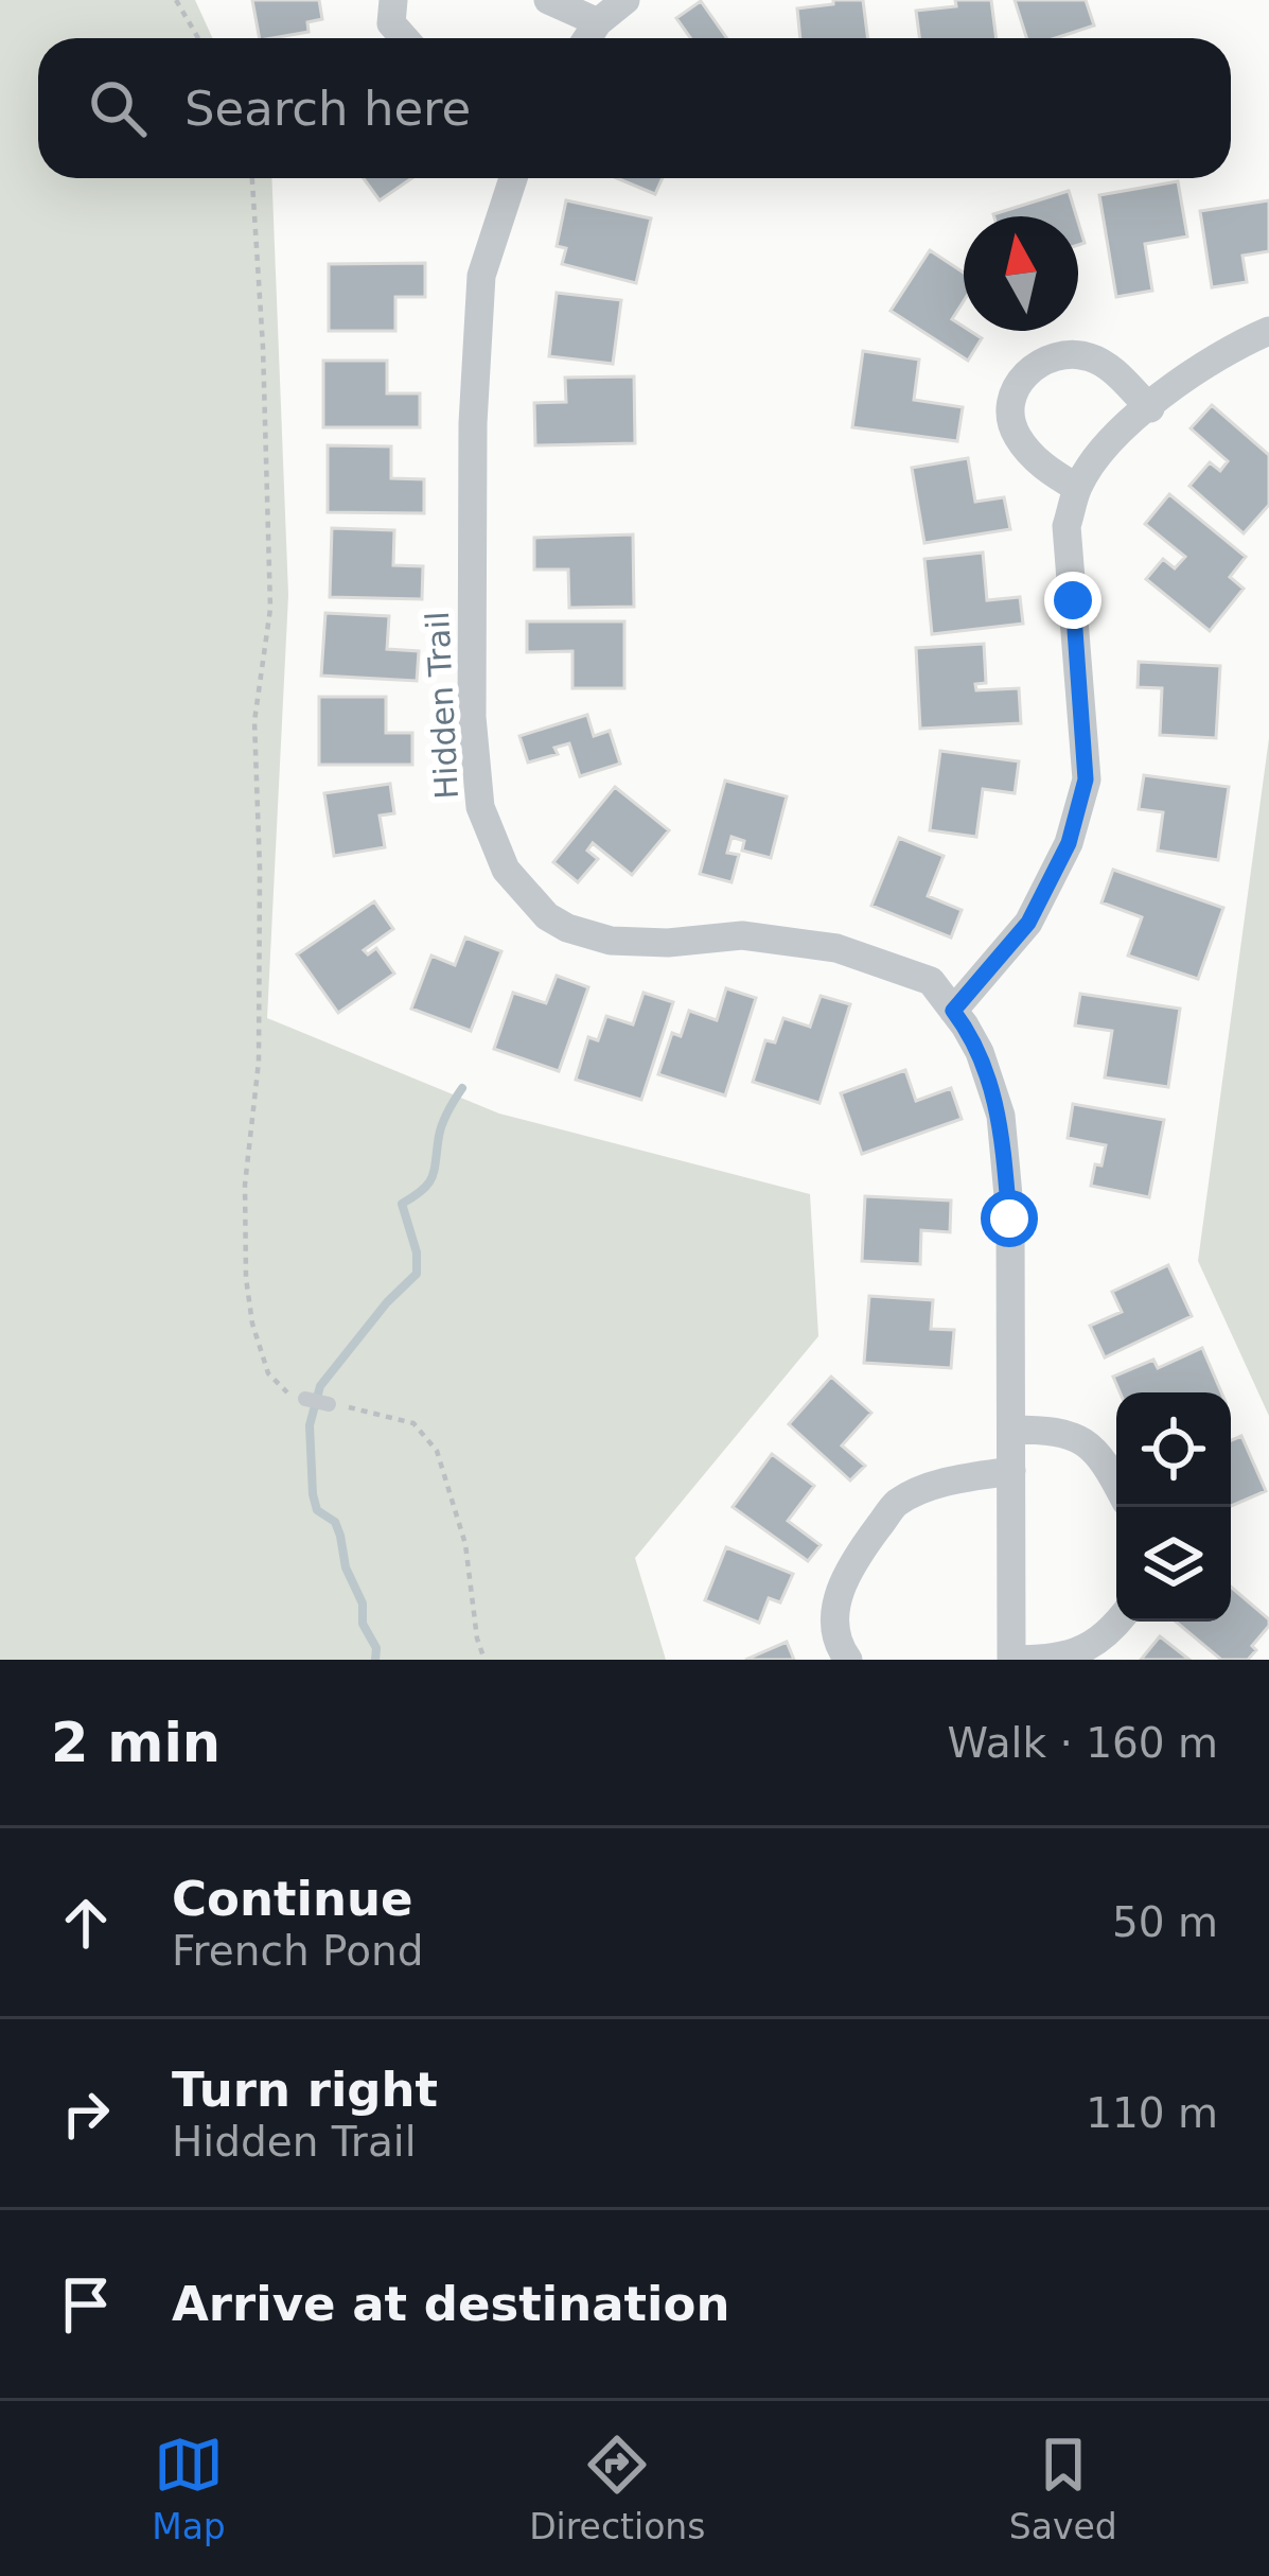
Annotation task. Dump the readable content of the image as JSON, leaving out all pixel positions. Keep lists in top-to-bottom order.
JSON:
{
  "streets": {
    "street": ["Hidden Trail"]
  },
  "north": "top",
  "page": {
    "search": "Search here",
    "heading": ["2 min", "Walk · 160 m"],
    "list": [
      ["Continue", "French Pond", "50 m"],
      ["Turn right", "Hidden Trail", "110 m"],
      "Arrive at destination"
    ],
    "nav": ["Map", "Directions", "Saved"]
  }
}
